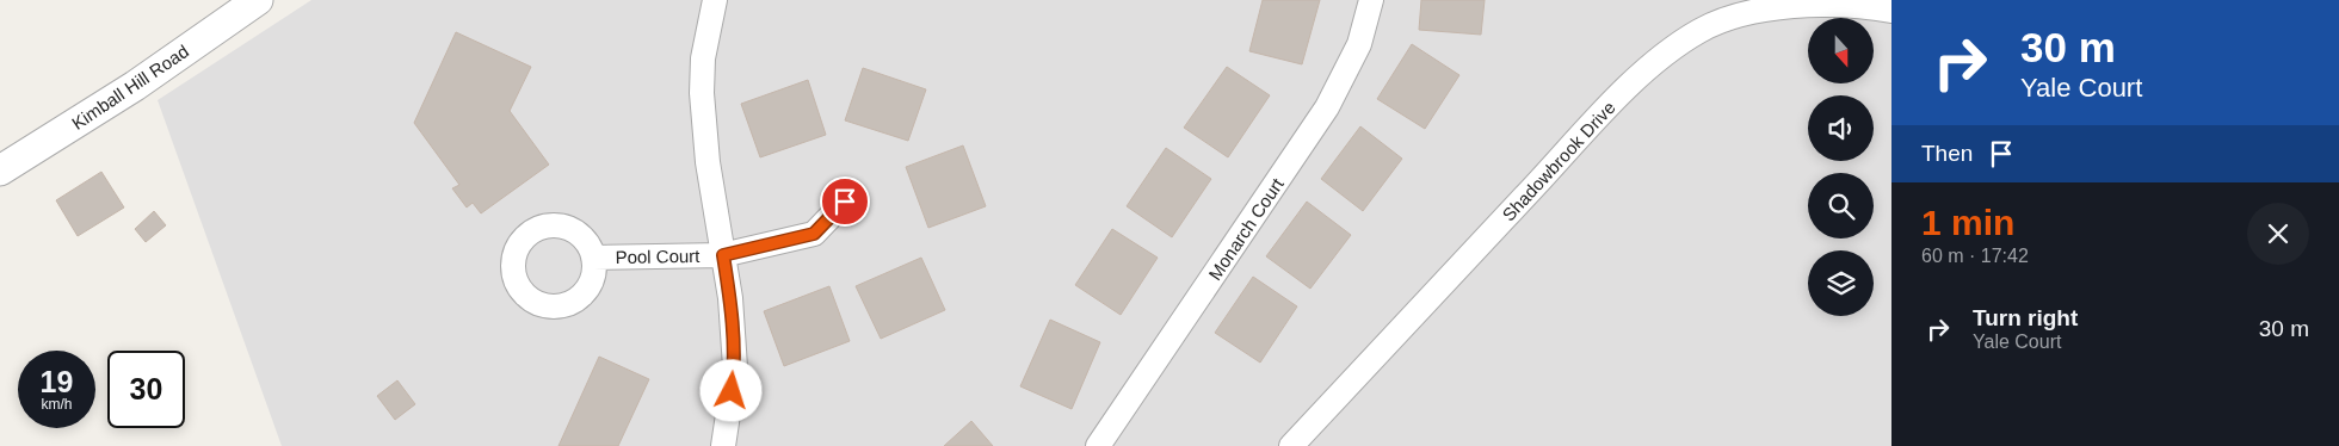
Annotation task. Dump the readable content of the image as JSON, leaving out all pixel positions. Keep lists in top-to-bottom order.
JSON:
{
  "streets": {
    "street": [
      "Kimball Hill Road",
      "Shadowbrook Drive",
      "Monarch Court",
      "Pool Court"
    ]
  },
  "north": "bottom",
  "page": {
    "turn": ["30 m", "Yale Court"],
    "then": "Then",
    "heading": ["1 min", "60 m · 17:42"],
    "list": [
      {
        "name": "Turn right",
        "note": "Yale Court",
        "value": "30 m"
      }
    ],
    "speed": "19 km/h",
    "limit": "30"
  }
}
